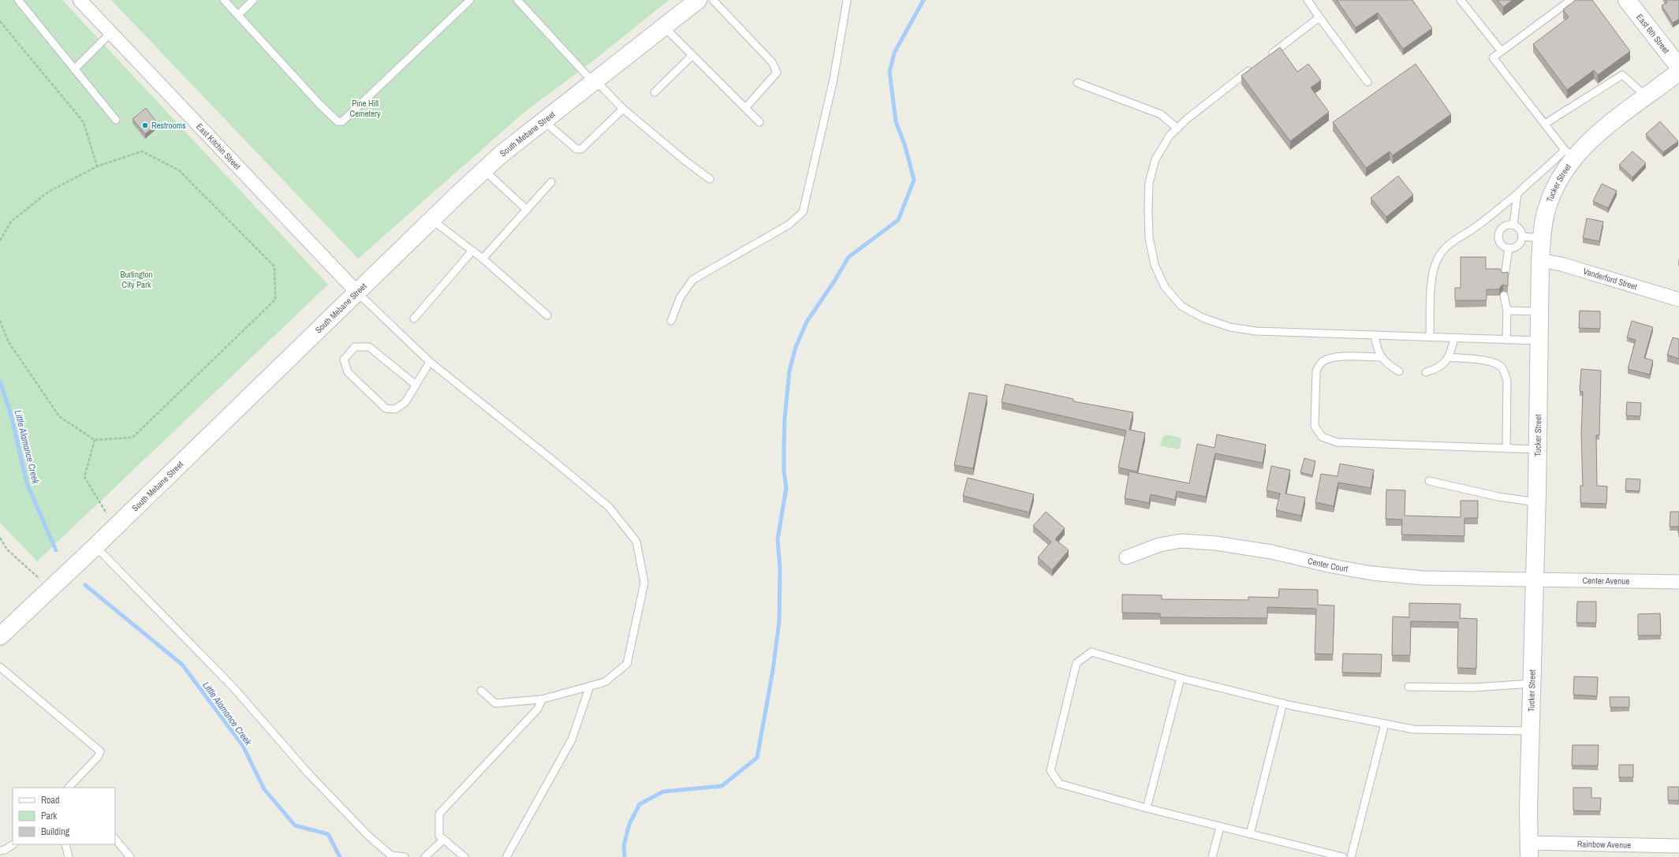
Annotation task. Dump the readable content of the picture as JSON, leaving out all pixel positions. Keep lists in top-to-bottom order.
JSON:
{
  "streets": {
    "street": [
      "East 6th Street",
      "South Mebane Street",
      "East Kitchin Street",
      "Tucker Street",
      "Vanderford Street",
      "Center Court",
      "Center Avenue",
      "Rainbow Avenue"
    ]
  },
  "crossings": [
    ["South Mebane Street", "East Kitchin Street"],
    ["Tucker Street", "Vanderford Street"],
    ["Tucker Street", "Center Court"],
    ["Tucker Street", "Center Avenue"],
    ["Tucker Street", "Rainbow Avenue"],
    ["Center Court", "Center Avenue"]
  ],
  "water": ["Little Alamance Creek"],
  "parks": ["Pine Hill Cemetery", "Burlington City Park"],
  "places": ["Restrooms"],
  "legend": ["Road", "Park", "Building"]
}
